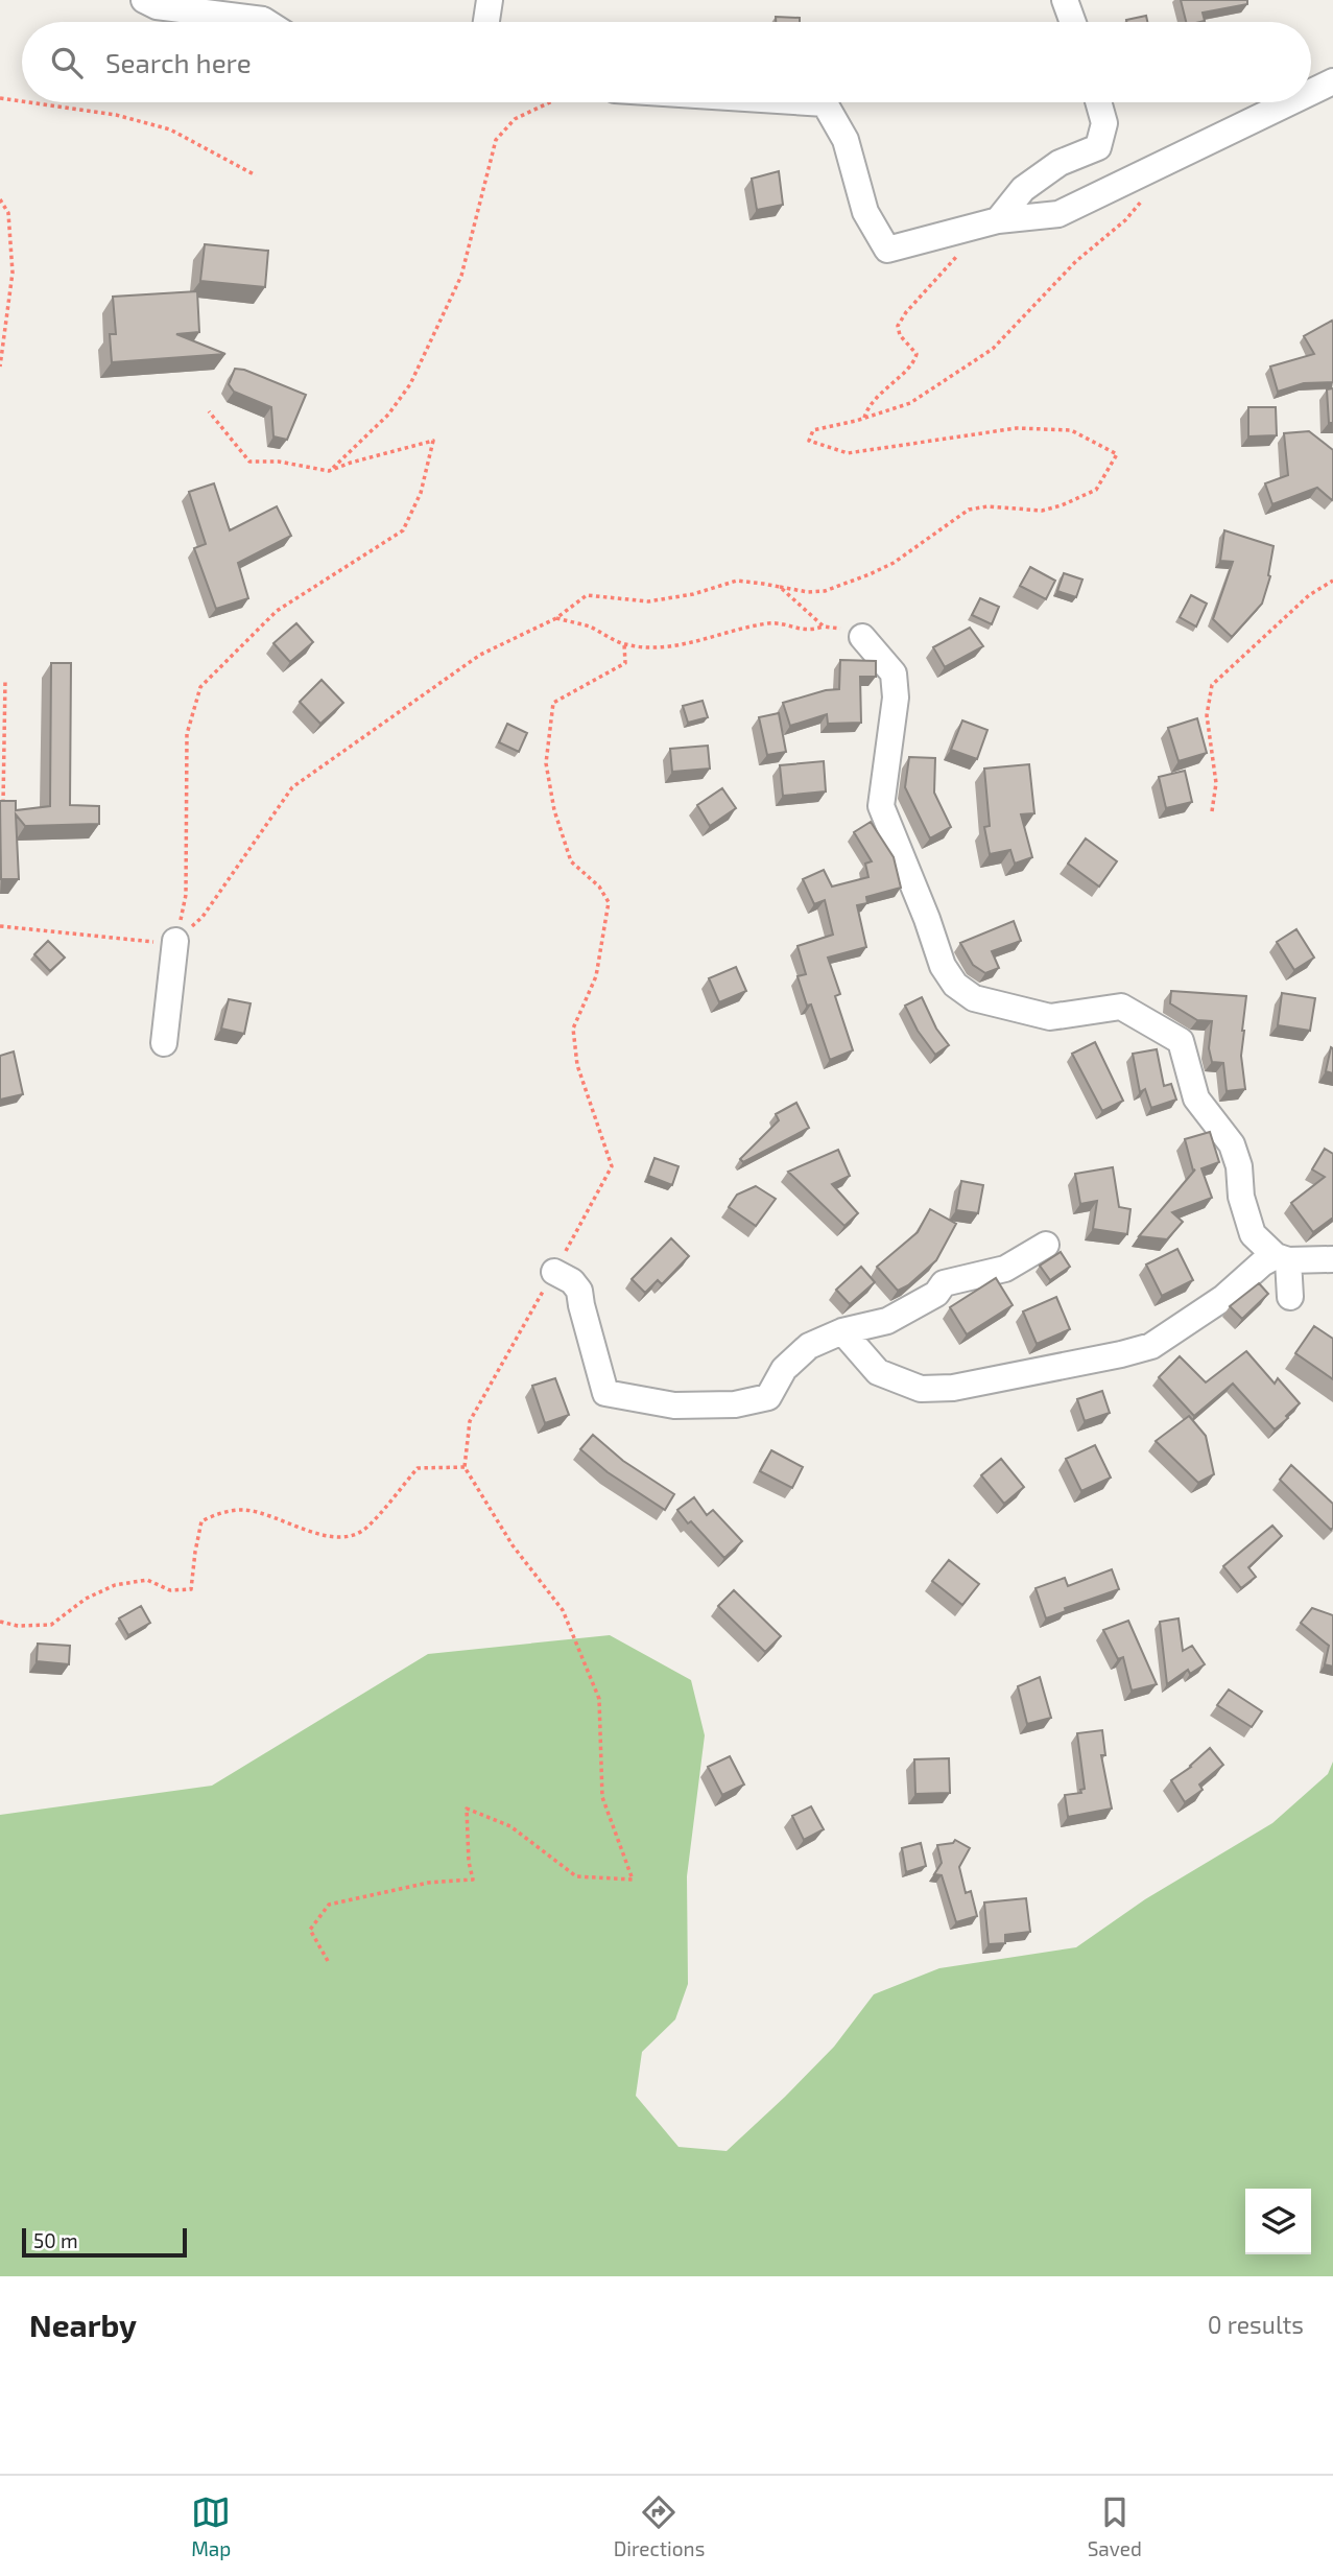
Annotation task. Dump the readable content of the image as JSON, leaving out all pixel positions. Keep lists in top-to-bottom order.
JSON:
{
  "scale_bar": "50 m",
  "page": {
    "search": "Search here",
    "scale": "50 m",
    "heading": ["Nearby", "0 results"],
    "nav": ["Map", "Directions", "Saved"]
  }
}
